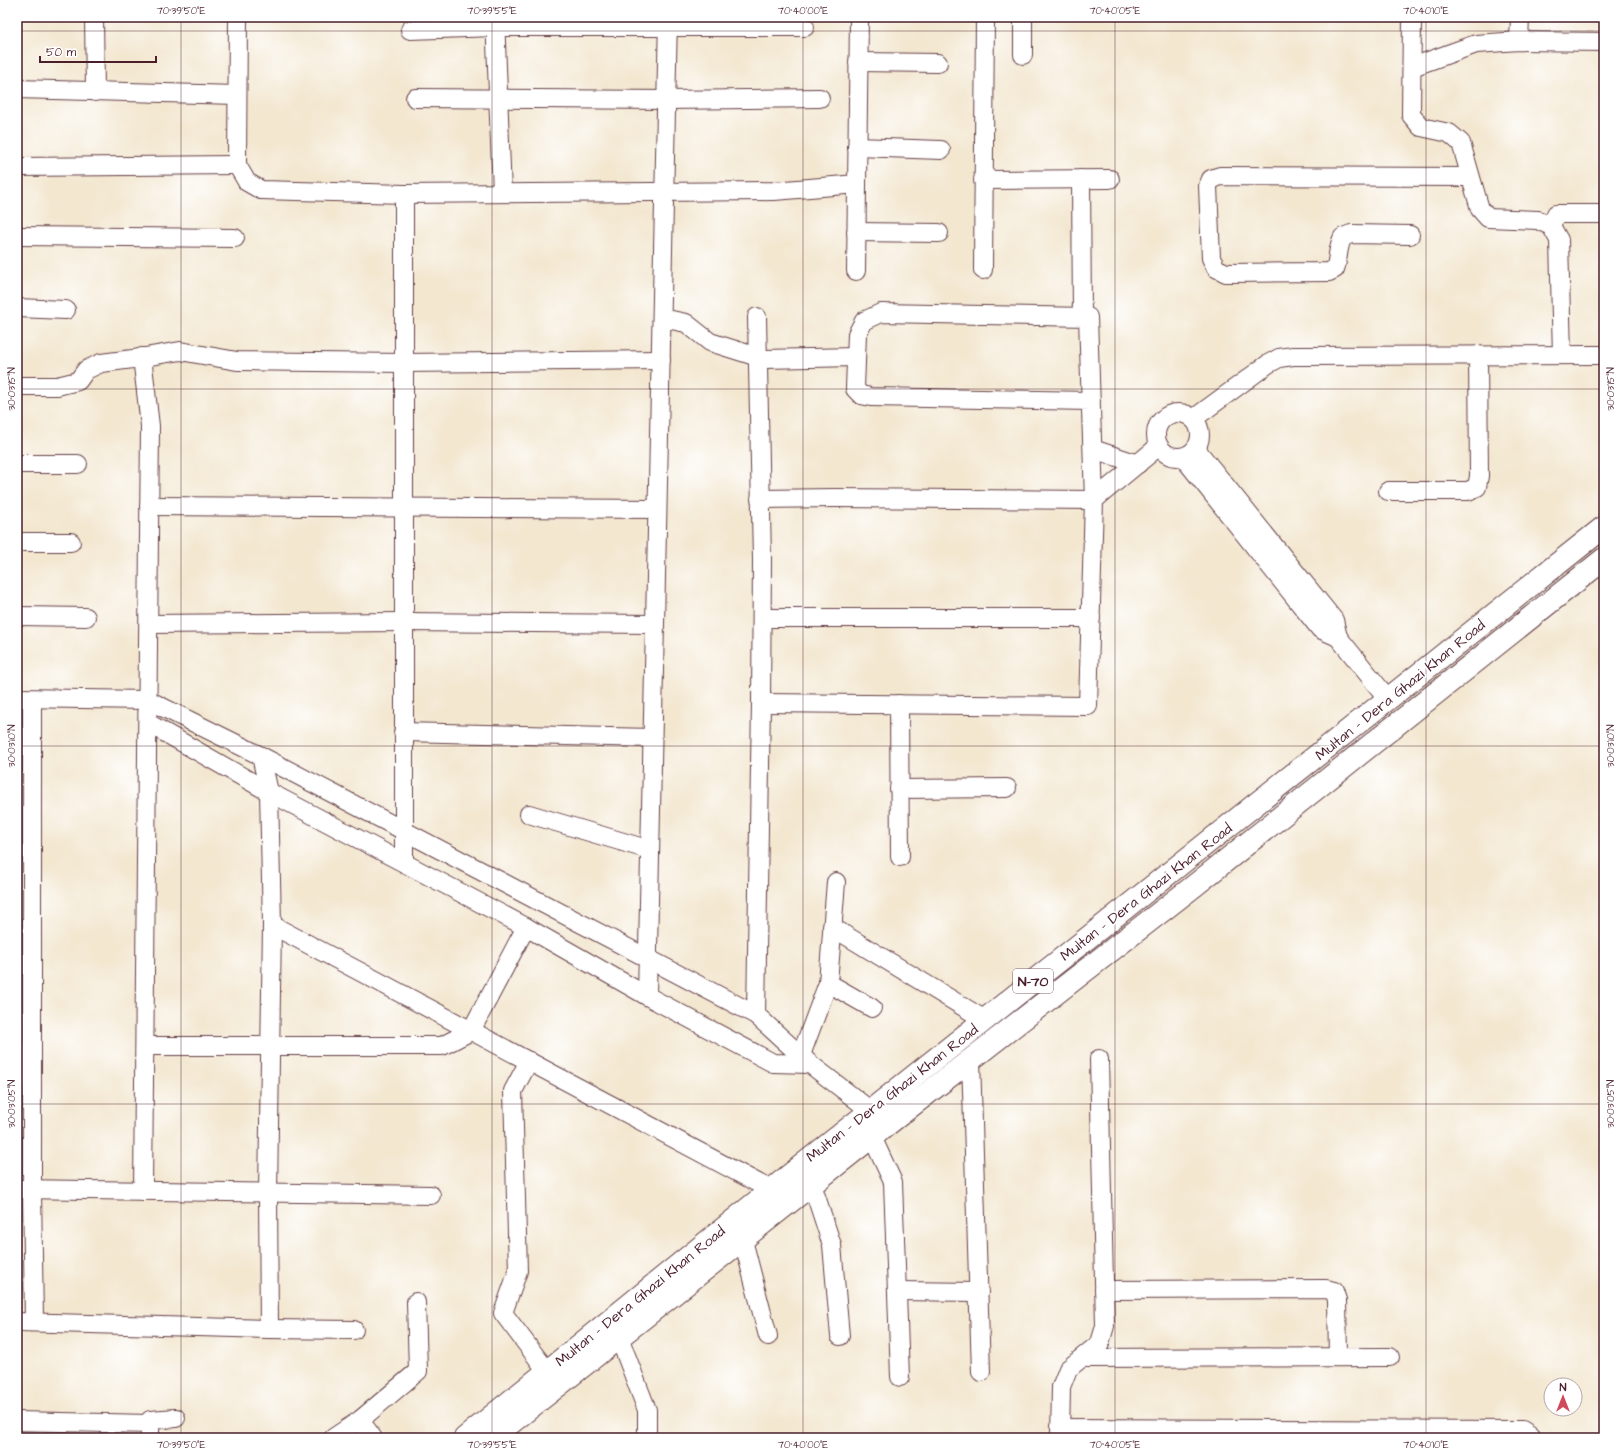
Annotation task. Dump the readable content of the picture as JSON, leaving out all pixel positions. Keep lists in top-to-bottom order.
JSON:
{
  "streets": {
    "highway": ["Multan - Dera Ghazi Khan Road", "N-70"]
  },
  "scale_bar": "50 m",
  "north": "top",
  "coordinates": [
    "70°39'50\"E",
    "70°39'55\"E",
    "70°40'00\"E",
    "70°40'05\"E",
    "70°40'10\"E",
    "30°03'15\"N",
    "30°03'10\"N",
    "30°03'05\"N"
  ]
}
